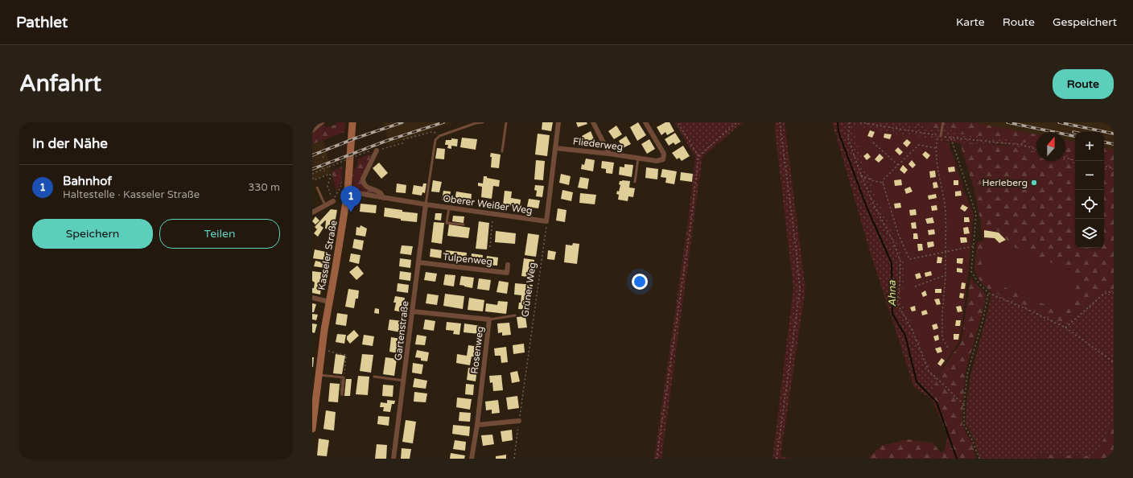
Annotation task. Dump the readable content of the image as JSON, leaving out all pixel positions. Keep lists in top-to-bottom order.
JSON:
{
  "streets": {
    "main road": ["Kasseler Straße"],
    "street": [
      "Fliederweg",
      "Oberer Weißer Weg",
      "Tulpenweg",
      "Gartenstraße",
      "Rosenweg"
    ],
    "path": ["Grüner Weg"]
  },
  "crossings": [
    ["Oberer Weißer Weg", "Kasseler Straße"],
    ["Oberer Weißer Weg", "Grüner Weg"],
    ["Oberer Weißer Weg", "Gartenstraße"],
    ["Tulpenweg", "Gartenstraße"],
    ["Gartenstraße", "Rosenweg"]
  ],
  "water": ["Ahna"],
  "places": ["Herleberg"],
  "north": "top",
  "page": {
    "header": "Pathlet",
    "nav": ["Karte", "Route", "Gespeichert"],
    "buttons": [
      "Route",
      ["Speichern", "Teilen"]
    ],
    "title": "Anfahrt",
    "heading": "In der Nähe",
    "map_buttons": ["+", "−"],
    "list": [
      {
        "mark": "1",
        "name": "Bahnhof",
        "note": "Haltestelle · Kasseler Straße",
        "value": "330 m"
      }
    ],
    "pins": "1"
  }
}
